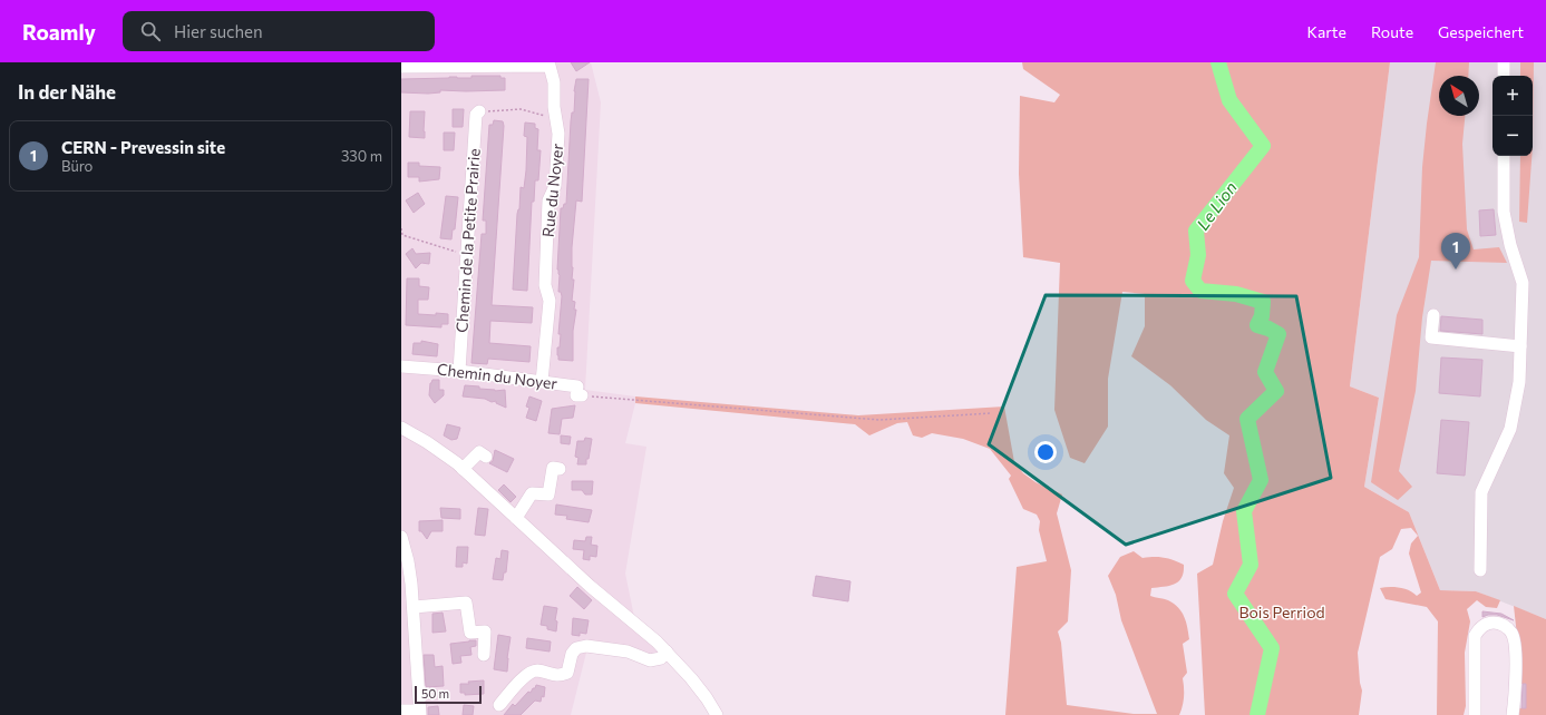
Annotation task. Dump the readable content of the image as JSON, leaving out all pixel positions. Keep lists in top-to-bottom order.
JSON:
{
  "streets": {
    "street": ["Rue du Noyer", "Chemin de la Petite Prairie", "Chemin du Noyer"]
  },
  "crossings": [
    ["Rue du Noyer", "Chemin du Noyer"],
    ["Chemin de la Petite Prairie", "Chemin du Noyer"]
  ],
  "water": ["Le Lion"],
  "parks": ["Bois Perriod"],
  "scale_bar": "50 m",
  "north": "top left",
  "page": {
    "header": "Roamly",
    "search": "Hier suchen",
    "nav": ["Karte", "Route", "Gespeichert"],
    "heading": "In der Nähe",
    "map_buttons": ["+", "−"],
    "list": [
      {
        "mark": "1",
        "name": "CERN - Prevessin site",
        "note": "Büro",
        "value": "330 m"
      }
    ],
    "pins": "1",
    "scale": "50 m"
  }
}
